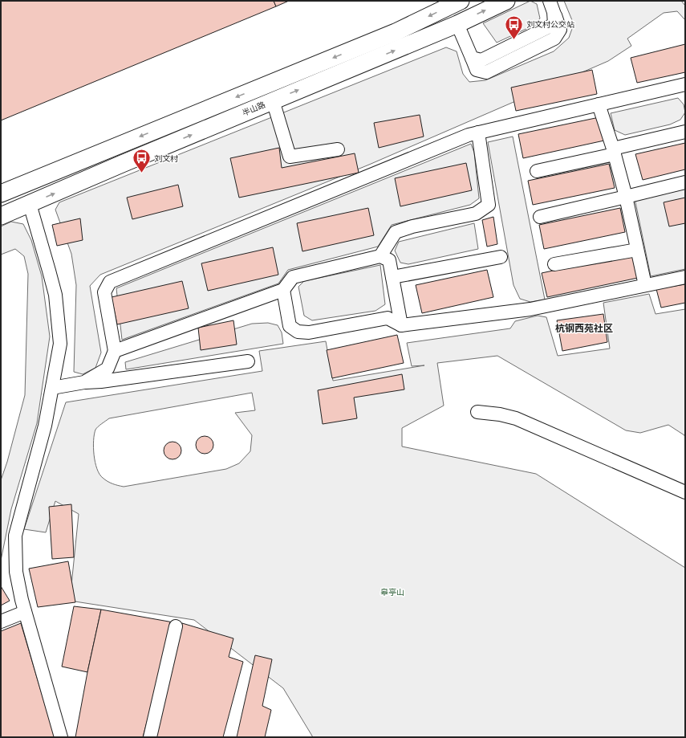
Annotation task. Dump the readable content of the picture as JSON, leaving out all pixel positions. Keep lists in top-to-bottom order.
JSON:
{
  "streets": {
    "main road": ["半山路"]
  },
  "districts": ["杭钢西苑社区"],
  "parks": ["皋亭山"],
  "places": {
    "bus stop": ["刘文村公交站", "刘文村"]
  }
}
